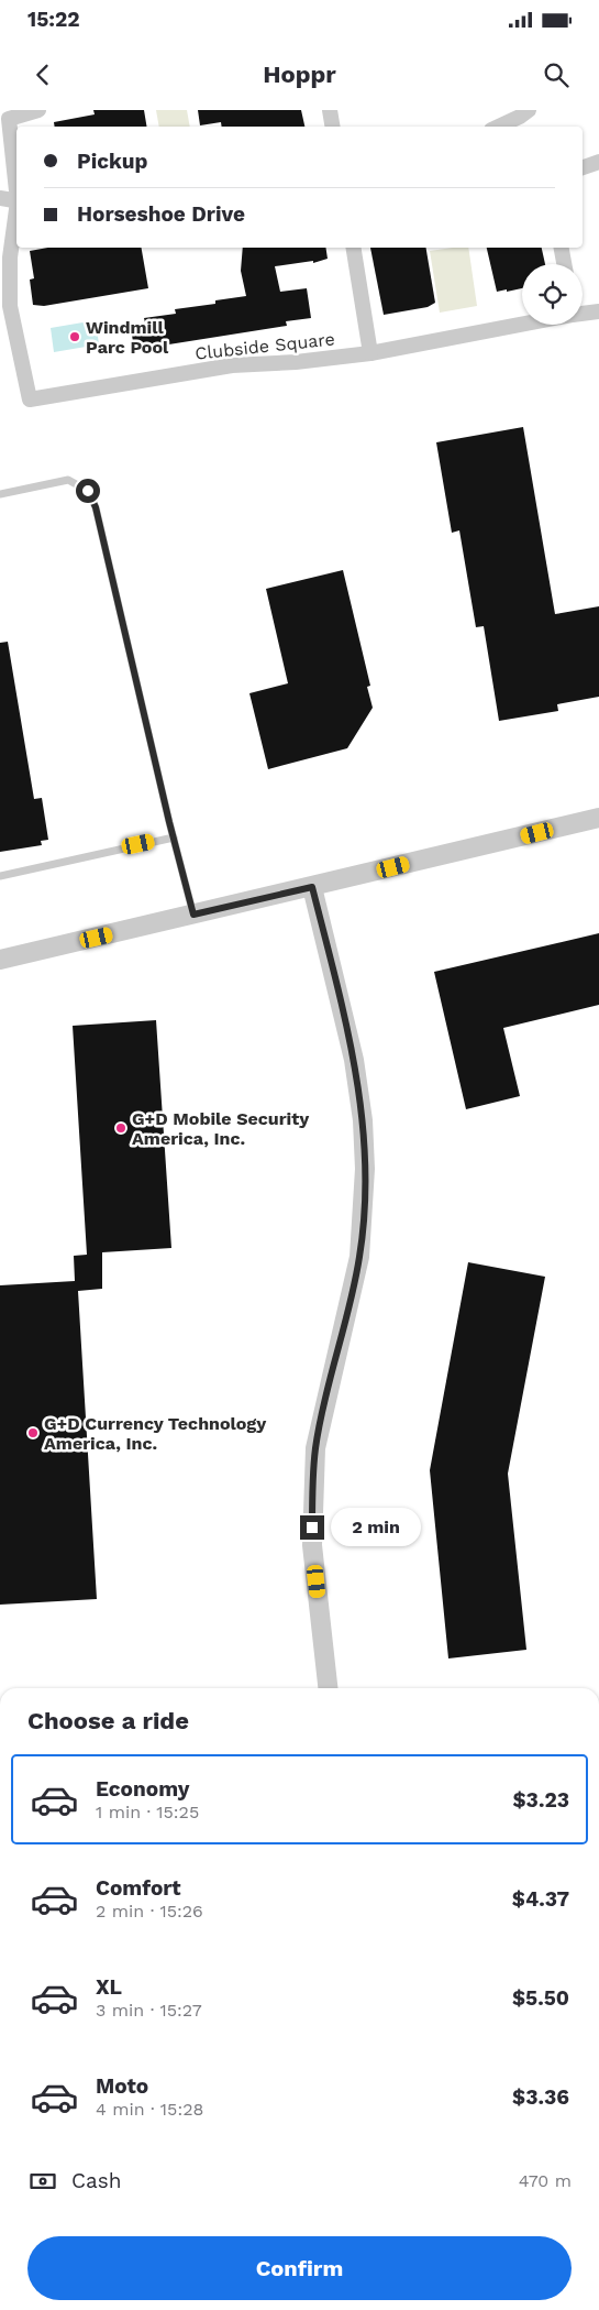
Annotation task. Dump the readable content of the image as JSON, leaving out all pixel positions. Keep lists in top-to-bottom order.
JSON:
{
  "streets": {
    "street": ["Clubside Square"]
  },
  "places": ["Windmill Parc Pool", "G+D Mobile Security America, Inc.", "G+D Currency Technology America, Inc."],
  "page": {
    "status": "15:22",
    "header": "Hoppr",
    "banner": ["Pickup", "Horseshoe Drive"],
    "bubble": "2 min",
    "heading": "Choose a ride",
    "list": [
      {
        "name": "Economy",
        "note": "1 min · 15:25",
        "value": "$3.23"
      },
      {
        "name": "Comfort",
        "note": "2 min · 15:26",
        "value": "$4.37"
      },
      {
        "name": "XL",
        "note": "3 min · 15:27",
        "value": "$5.50"
      },
      {
        "name": "Moto",
        "note": "4 min · 15:28",
        "value": "$3.36"
      }
    ],
    "pay": ["Cash", "470 m"],
    "buttons": "Confirm"
  }
}
